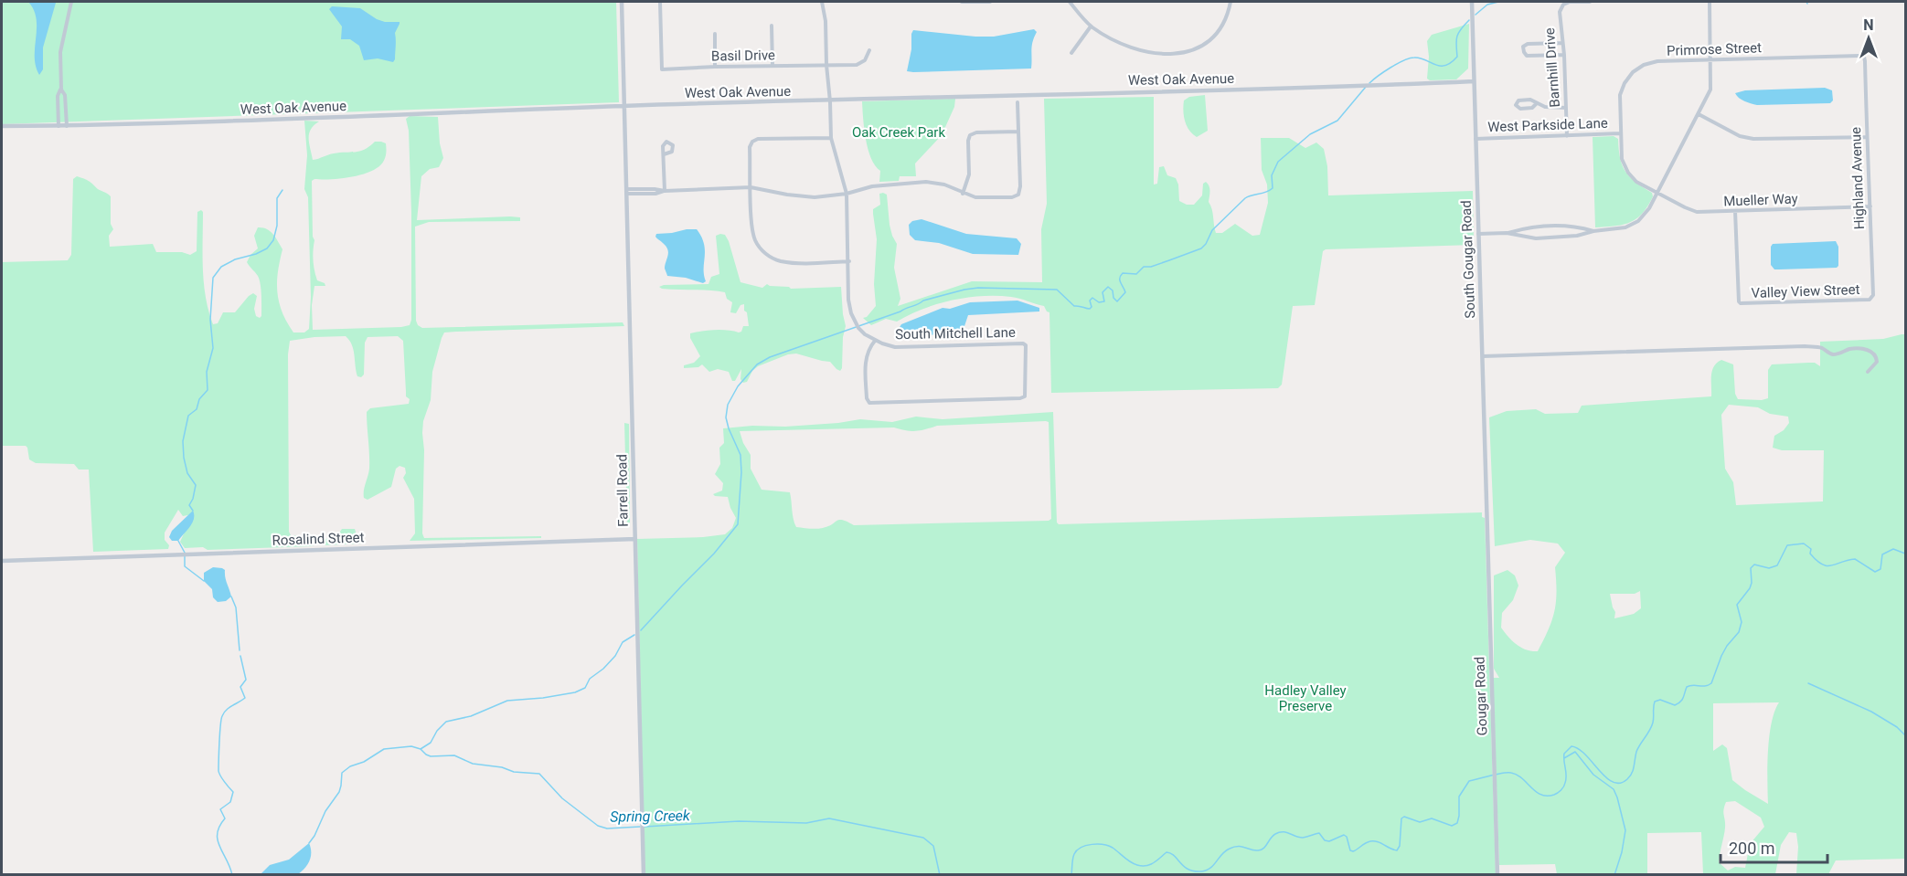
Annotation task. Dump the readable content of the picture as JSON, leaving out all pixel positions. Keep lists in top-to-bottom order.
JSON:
{
  "streets": {
    "street": [
      "Primrose Street",
      "Basil Drive",
      "Barnhill Drive",
      "West Oak Avenue",
      "West Parkside Lane",
      "Highland Avenue",
      "Mueller Way",
      "South Gougar Road",
      "Valley View Street",
      "South Mitchell Lane",
      "Farrell Road",
      "Rosalind Street",
      "Gougar Road"
    ]
  },
  "crossings": [
    ["Primrose Street", "West Parkside Lane"],
    ["Primrose Street", "Highland Avenue"],
    ["Primrose Street", "Mueller Way"],
    ["Basil Drive", "South Mitchell Lane"],
    ["Barnhill Drive", "West Parkside Lane"],
    ["West Oak Avenue", "South Gougar Road"],
    ["West Oak Avenue", "South Mitchell Lane"],
    ["West Oak Avenue", "Farrell Road"],
    ["West Parkside Lane", "South Gougar Road"],
    ["Highland Avenue", "Mueller Way"],
    ["Highland Avenue", "Valley View Street"],
    ["Mueller Way", "Valley View Street"],
    ["South Gougar Road", "Gougar Road"],
    ["Farrell Road", "Rosalind Street"]
  ],
  "water": ["Spring Creek"],
  "parks": ["Oak Creek Park", "Hadley Valley Preserve"],
  "scale_bar": "200 m",
  "north": "top"
}
